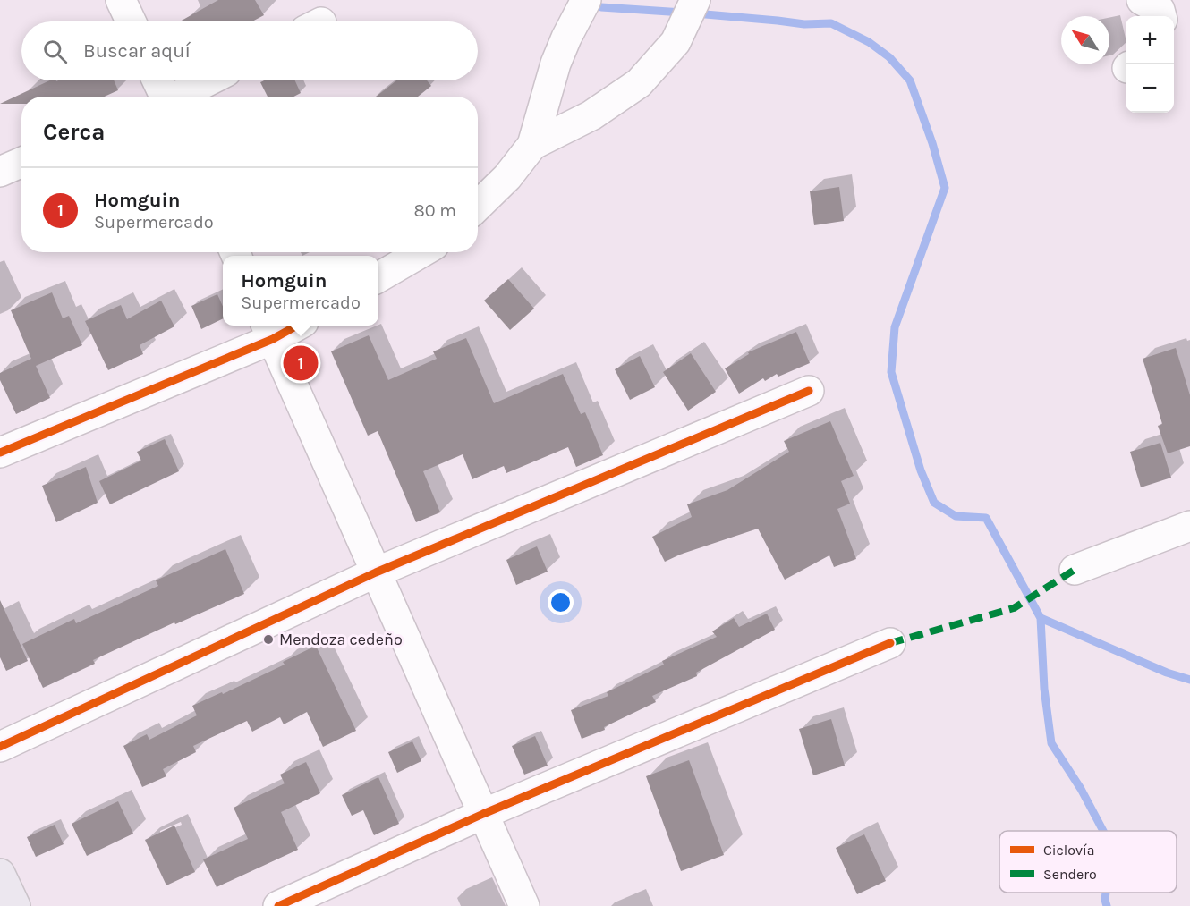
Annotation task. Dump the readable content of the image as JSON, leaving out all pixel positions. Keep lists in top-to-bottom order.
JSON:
{
  "places": ["Mendoza cedeño"],
  "legend": ["Ciclovía", "Sendero"],
  "north": "top left",
  "page": {
    "map_buttons": ["+", "−"],
    "search": "Buscar aquí",
    "heading": "Cerca",
    "list": [
      {
        "mark": "1",
        "name": "Homguin",
        "note": "Supermercado",
        "value": "80 m"
      }
    ],
    "popup": ["Homguin", "Supermercado"],
    "pins": "1"
  }
}
